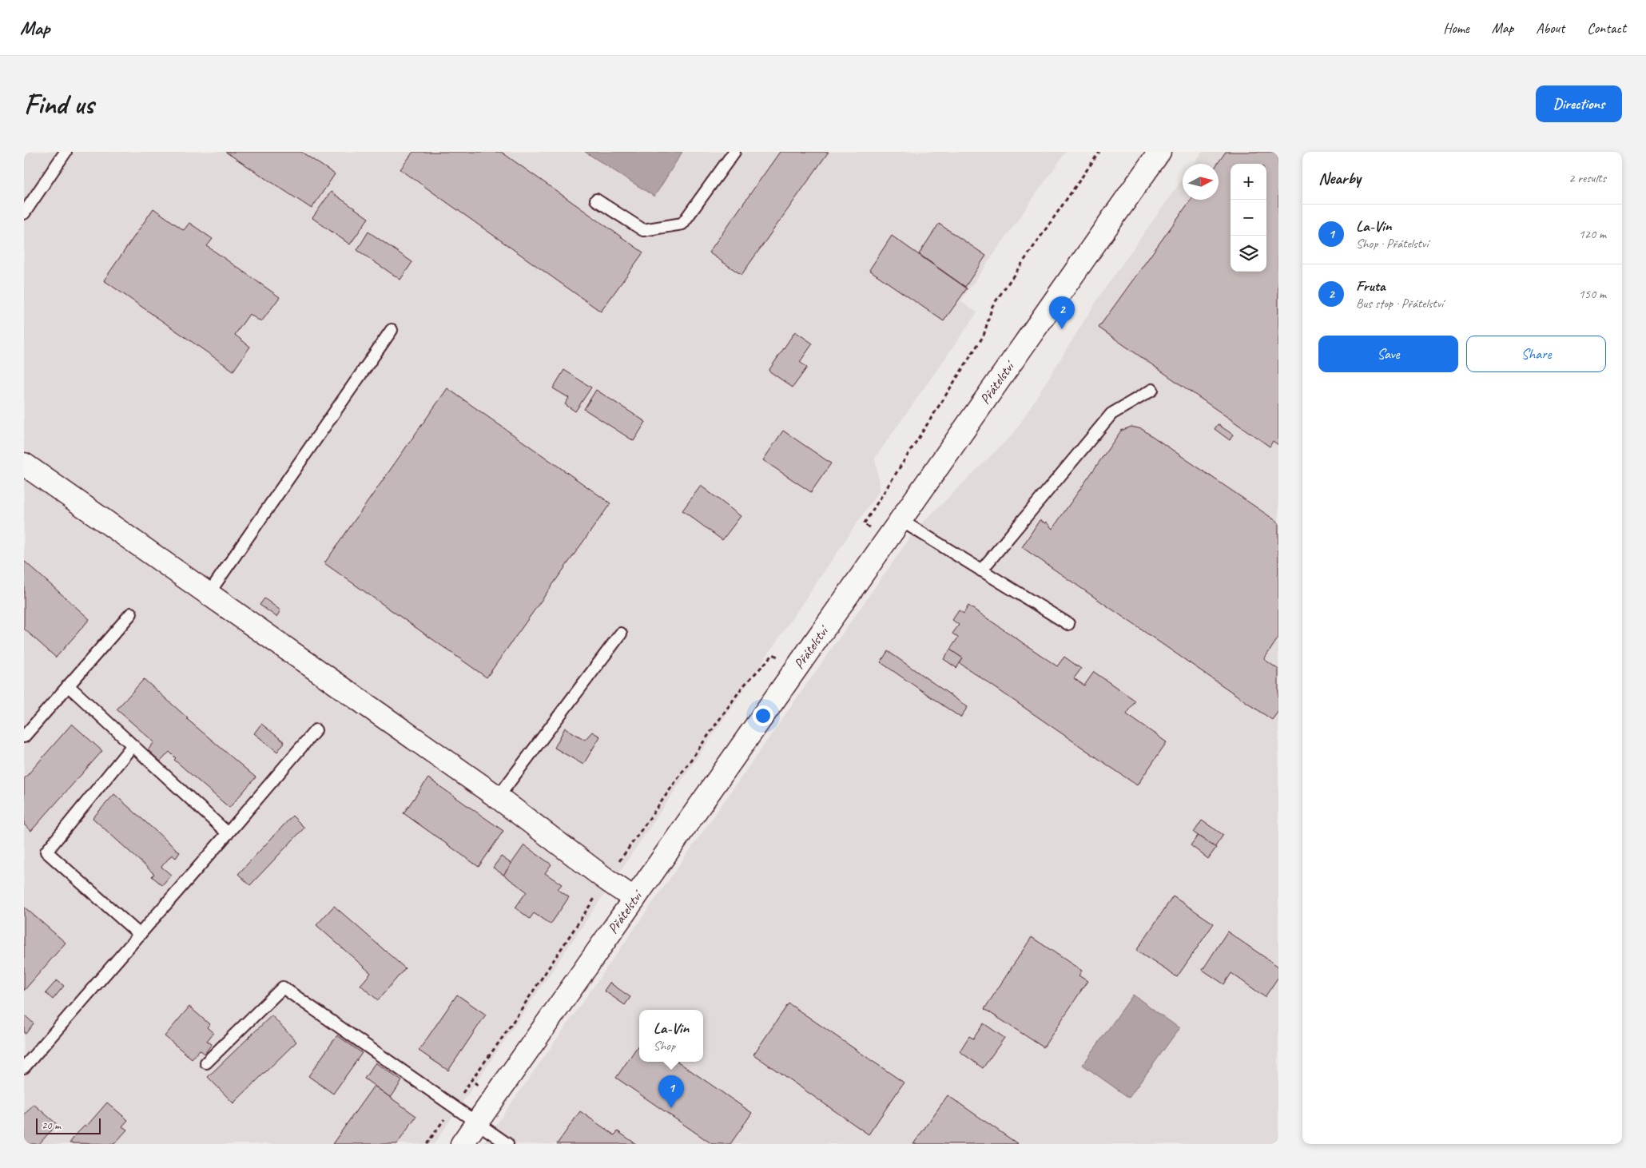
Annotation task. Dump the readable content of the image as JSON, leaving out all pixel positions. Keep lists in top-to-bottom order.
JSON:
{
  "streets": {
    "main road": ["Přátelství"]
  },
  "scale_bar": "20 m",
  "north": "right",
  "page": {
    "header": "Map",
    "nav": [
      "Home",
      "Map",
      "About",
      "Contact"
    ],
    "buttons": [
      "Directions",
      ["Save", "Share"]
    ],
    "title": "Find us",
    "heading": ["Nearby", "2 results"],
    "map_buttons": ["+", "−"],
    "list": [
      {
        "mark": "1",
        "name": "La-Vin",
        "note": "Shop · Přátelství",
        "value": "120 m"
      },
      {
        "mark": "2",
        "name": "Fruta",
        "note": "Bus stop · Přátelství",
        "value": "150 m"
      }
    ],
    "pins": ["2", "1"],
    "popup": ["La-Vin", "Shop"],
    "scale": "20 m"
  }
}
